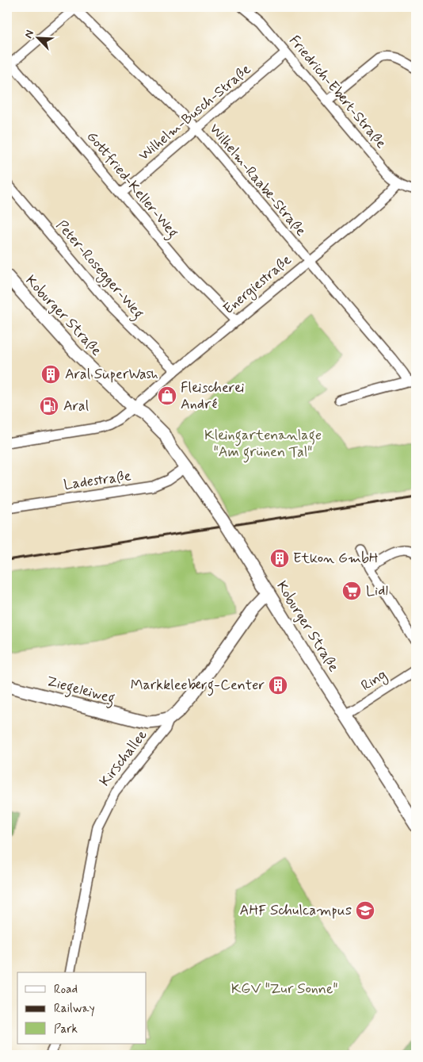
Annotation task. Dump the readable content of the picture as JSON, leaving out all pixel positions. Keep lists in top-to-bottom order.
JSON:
{
  "streets": {
    "main road": ["Koburger Straße", "Ziegeleiweg", "Kirschallee"],
    "street": [
      "Friedrich-Ebert-Straße",
      "Wilhelm-Busch-Straße",
      "Wilhelm-Raabe-Straße",
      "Gottfried-Keller-Weg",
      "Peter-Rosegger-Weg",
      "Energiestraße",
      "Ladestraße",
      "Ring"
    ]
  },
  "crossings": [
    ["Friedrich-Ebert-Straße", "Wilhelm-Busch-Straße"],
    ["Friedrich-Ebert-Straße", "Energiestraße"],
    ["Wilhelm-Busch-Straße", "Wilhelm-Raabe-Straße"],
    ["Wilhelm-Busch-Straße", "Gottfried-Keller-Weg"],
    ["Wilhelm-Raabe-Straße", "Energiestraße"],
    ["Gottfried-Keller-Weg", "Energiestraße"],
    ["Peter-Rosegger-Weg", "Energiestraße"],
    ["Energiestraße", "Koburger Straße"],
    ["Koburger Straße", "Ladestraße"],
    ["Koburger Straße", "Ring"],
    ["Koburger Straße", "Kirschallee"],
    ["Ziegeleiweg", "Kirschallee"]
  ],
  "parks": ["Kleingartenanlage \"Am grünen Tal\"", "KGV \"Zur Sonne\""],
  "places": {
    "building": ["Aral SuperWash", "Etkon GmbH", "Markkleeberg-Center"],
    "shop": ["Fleischerei André"],
    "fuel station": ["Aral"],
    "supermarket": ["Lidl"],
    "school or university": ["AHF Schulcampus"]
  },
  "legend": ["Road", "Railway", "Park"],
  "north": "top left"
}
